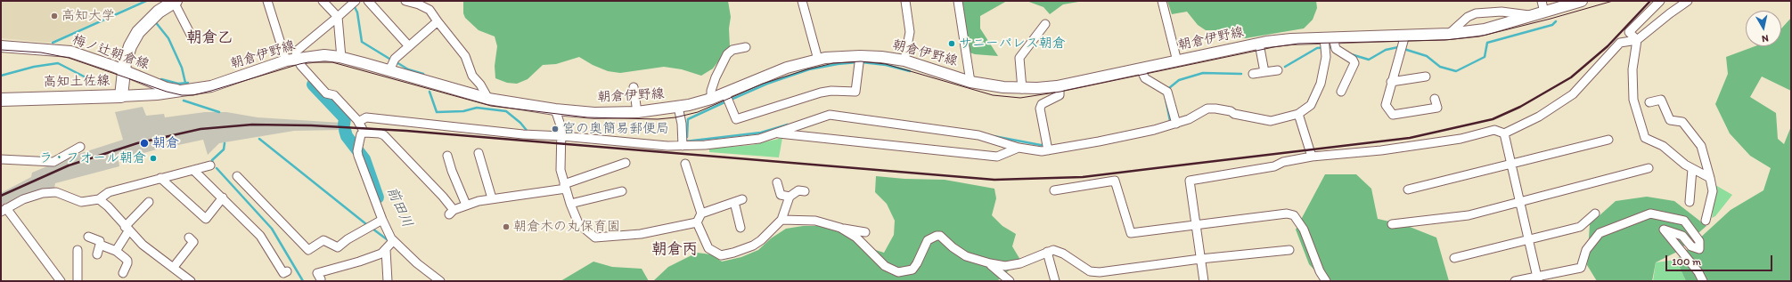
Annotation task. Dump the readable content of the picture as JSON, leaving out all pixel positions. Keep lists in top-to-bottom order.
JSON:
{
  "streets": {
    "main road": ["朝倉伊野線", "梅ノ辻朝倉線", "高知土佐線"]
  },
  "crossings": [
    ["朝倉伊野線", "梅ノ辻朝倉線"],
    ["朝倉伊野線", "高知土佐線"],
    ["梅ノ辻朝倉線", "高知土佐線"]
  ],
  "districts": ["朝倉乙", "朝倉丙"],
  "water": ["前田川"],
  "places": [
    "高知大学",
    "サニーパレス朝倉",
    "宮の奥簡易郵便局",
    "朝倉",
    "ラ・フオール朝倉",
    "朝倉木の丸保育園"
  ],
  "scale_bar": "100 m",
  "north": "bottom"
}
